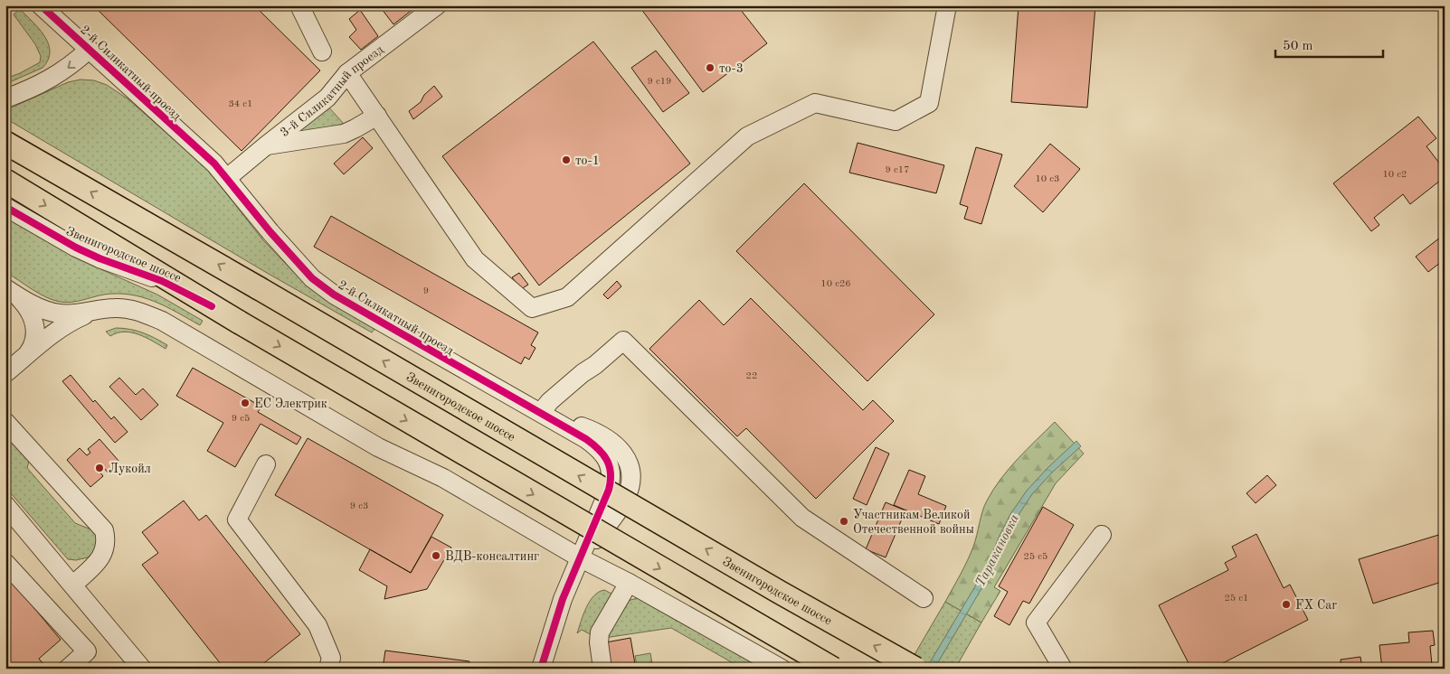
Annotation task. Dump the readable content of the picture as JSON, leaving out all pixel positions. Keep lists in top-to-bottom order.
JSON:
{
  "streets": {
    "main road": ["Звенигородское шоссе"],
    "street": ["2-й Силикатный проезд", "3-й Силикатный проезд"]
  },
  "crossings": [
    ["2-й Силикатный проезд", "3-й Силикатный проезд"]
  ],
  "water": ["Таракановка"],
  "places": [
    "то-3",
    "то-1",
    "ЕС Электрик",
    "Лукойл",
    "Участникам Великой Отечественной войны",
    "ВДВ-консалтинг",
    "FX Car"
  ],
  "house_numbers": [
    "9 с19",
    "34 с1",
    "9 с17",
    "10 с2",
    "10 с3",
    "10 с26",
    "9",
    "22",
    "9 с5",
    "9 с3",
    "25 с5",
    "25 с1"
  ],
  "scale_bar": "50 m"
}
